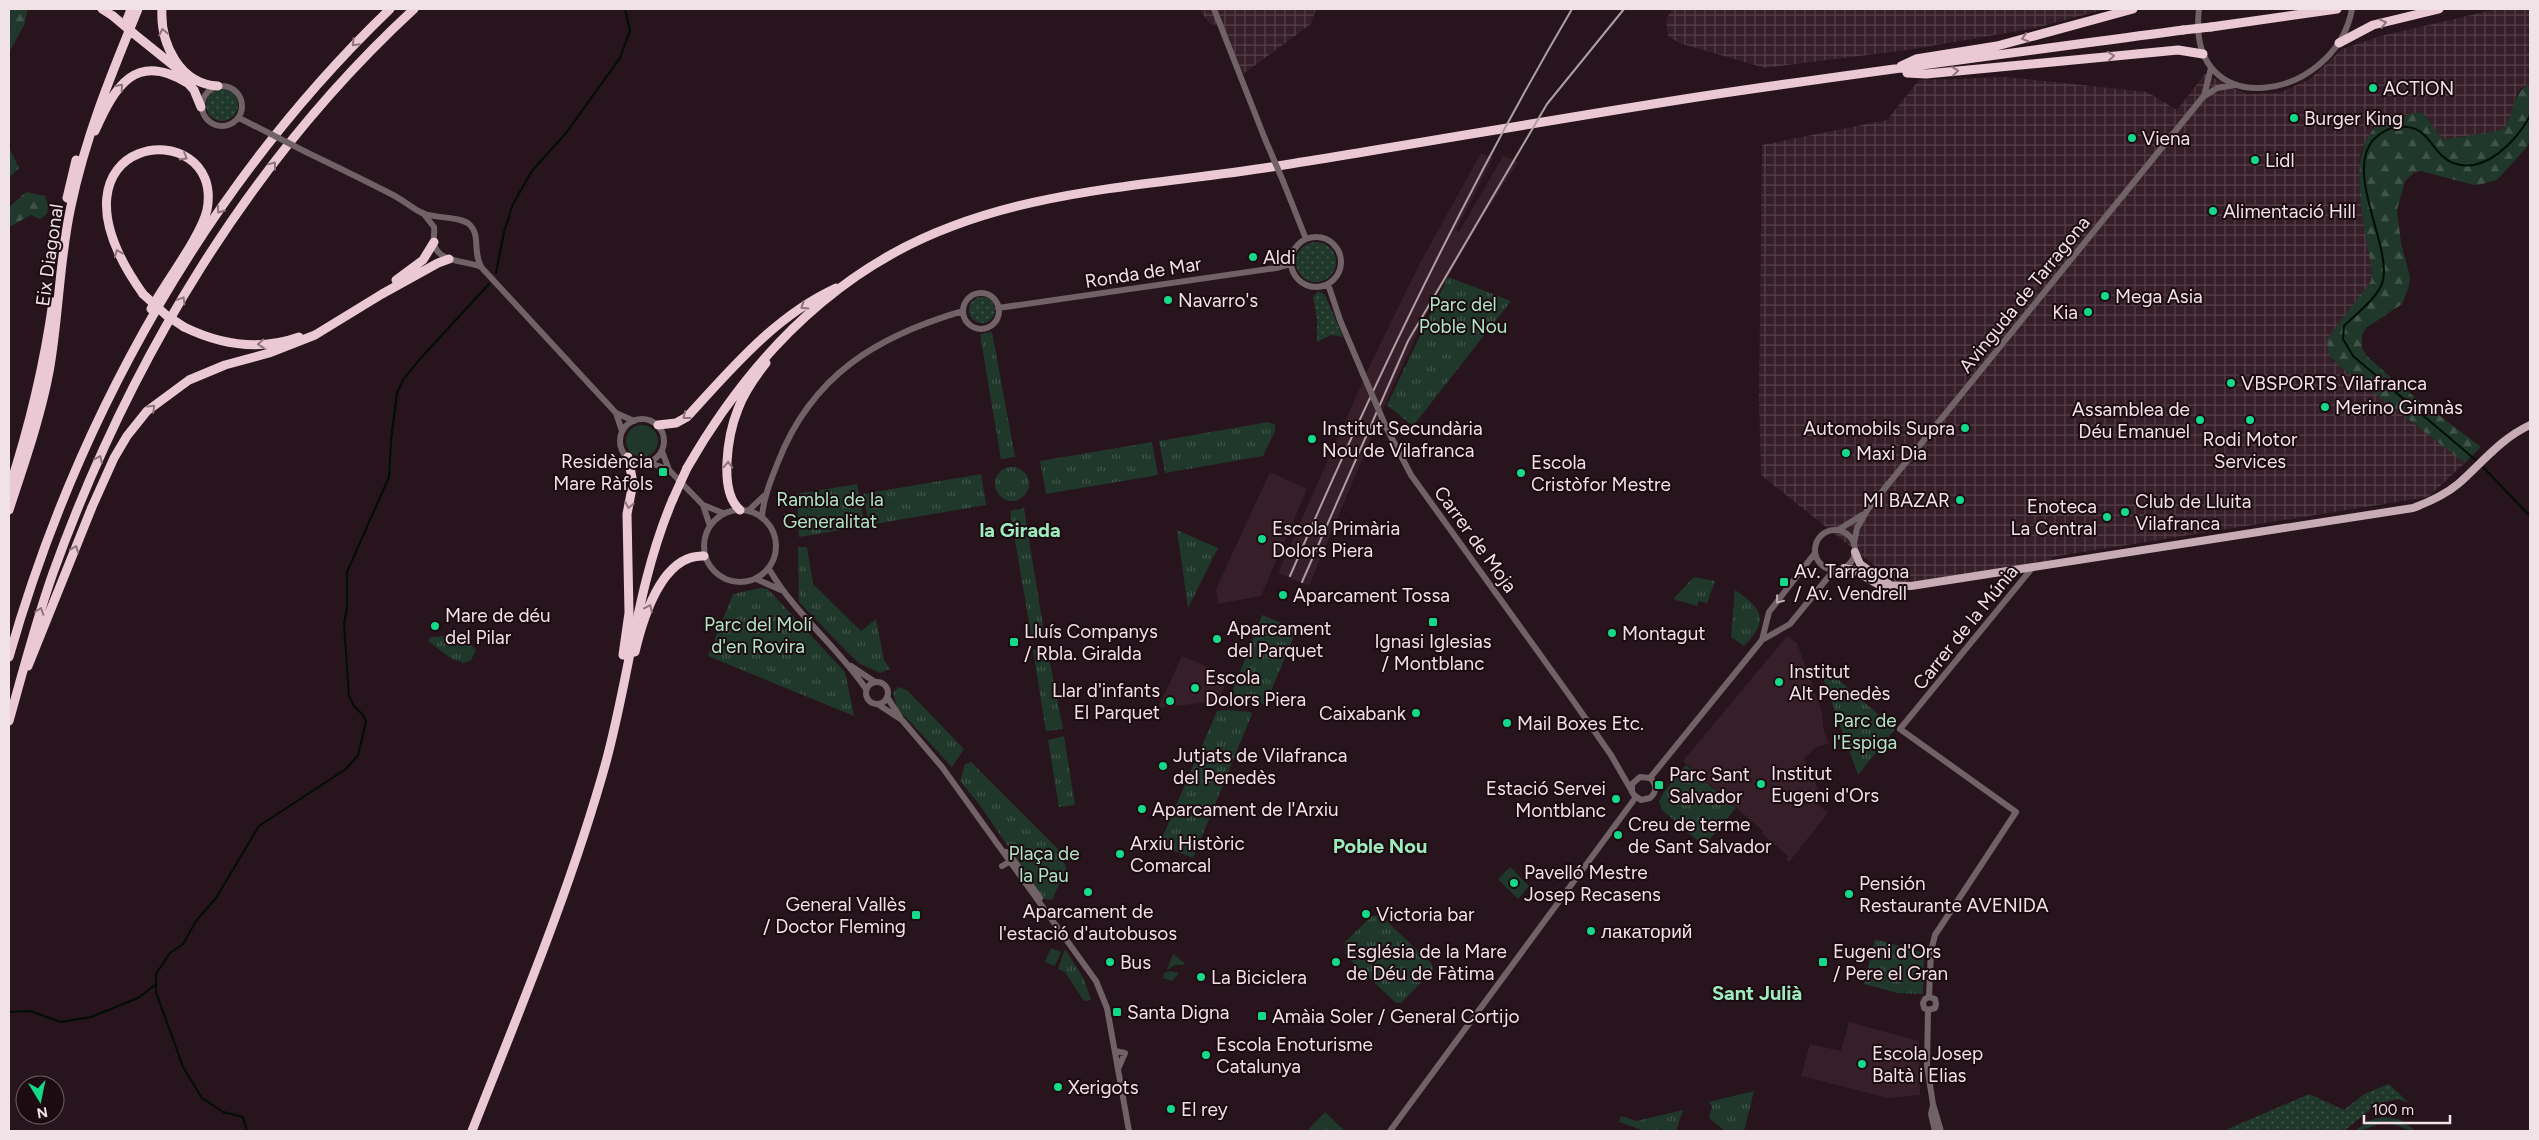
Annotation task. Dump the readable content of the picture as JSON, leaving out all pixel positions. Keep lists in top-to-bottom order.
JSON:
{
  "streets": {
    "highway": ["Eix Diagonal"],
    "street": [
      "Ronda de Mar",
      "Avinguda de Tarragona",
      "Carrer de Moja",
      "Carrer de la Múnia"
    ]
  },
  "crossings": [
    ["Ronda de Mar", "Carrer de Moja"]
  ],
  "districts": ["la Girada", "Poble Nou", "Sant Julià"],
  "parks": [
    "Parc del Poble Nou",
    "Rambla de la Generalitat",
    "Parc del Molí d'en Rovira",
    "Parc de l'Espiga",
    "Plaça de la Pau"
  ],
  "places": {
    "other": [
      "ACTION",
      "Burger King",
      "Viena",
      "Lidl",
      "Alimentació Hill",
      "Aldi",
      "Mega Asia",
      "Navarro's",
      "Kia",
      "VBSPORTS Vilafranca",
      "Merino Gimnàs",
      "Assamblea de Déu Emanuel",
      "Rodi Motor Services",
      "Automobils Supra",
      "Institut Secundària Nou de Vilafranca",
      "Maxi Dia",
      "Escola Cristòfor Mestre",
      "MI BAZAR",
      "Club de Lluita Vilafranca",
      "Enoteca La Central",
      "Escola Primària Dolors Piera",
      "Aparcament Tossa",
      "Mare de déu del Pilar",
      "Montagut",
      "Aparcament del Parquet",
      "Institut Alt Penedès",
      "Escola Dolors Piera",
      "Llar d'infants El Parquet",
      "Caixabank",
      "Mail Boxes Etc.",
      "Jutjats de Vilafranca del Penedès",
      "Institut Eugeni d'Ors",
      "Estació Servei Montblanc",
      "Aparcament de l'Arxiu",
      "Creu de terme de Sant Salvador",
      "Arxiu Històric Comarcal",
      "Pavelló Mestre Josep Recasens",
      "Aparcament de l'estació d'autobusos",
      "Pensión Restaurante AVENIDA",
      "Victoria bar",
      "лакаторий",
      "Bus",
      "Església de la Mare de Déu de Fàtima",
      "La Biciclera",
      "Escola Enoturisme Catalunya",
      "Escola Josep Baltà i Elias",
      "Xerigots",
      "El rey"
    ],
    "transit": [
      "Residència Mare Ràfols",
      "Av. Tarragona / Av. Vendrell",
      "Ignasi Iglesias / Montblanc",
      "Lluís Companys / Rbla. Giralda",
      "Parc Sant Salvador",
      "General Vallès / Doctor Fleming",
      "Eugeni d'Ors / Pere el Gran",
      "Santa Digna",
      "Amàia Soler / General Cortijo"
    ]
  },
  "scale_bar": "100 m",
  "north": "bottom"
}
